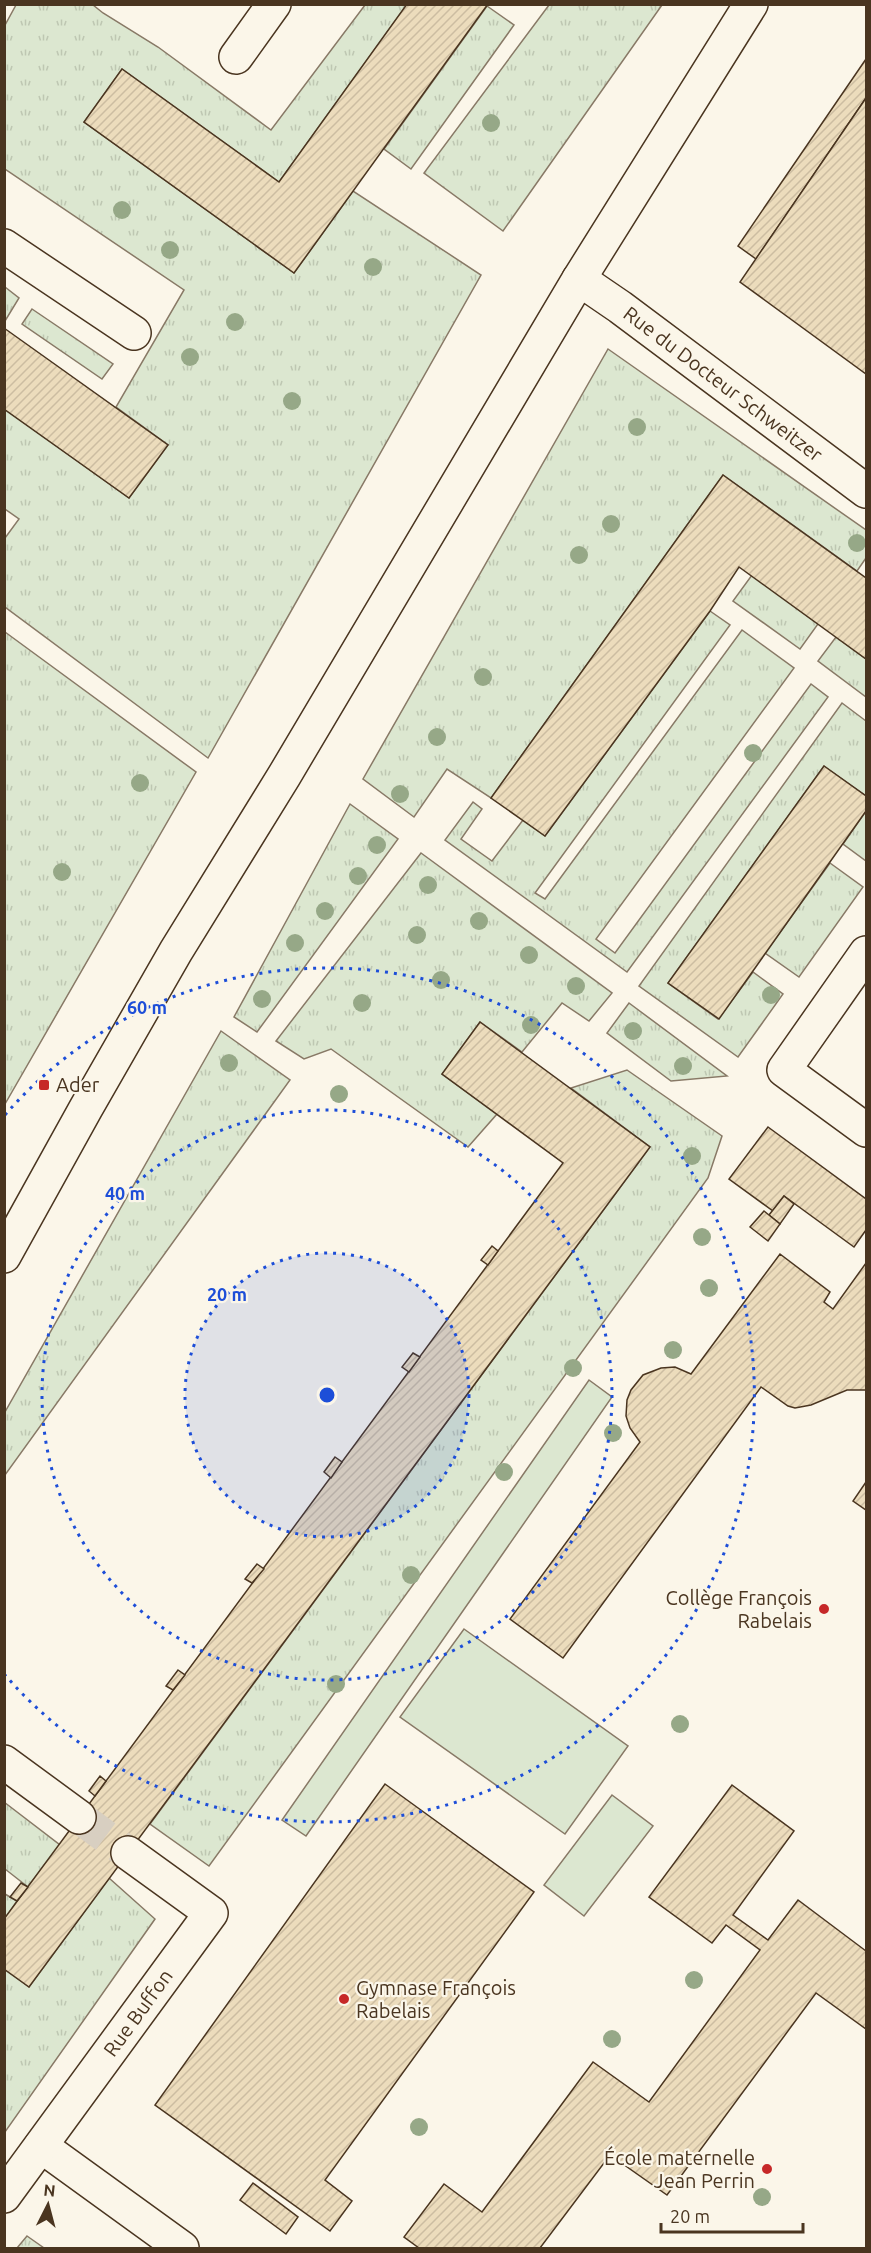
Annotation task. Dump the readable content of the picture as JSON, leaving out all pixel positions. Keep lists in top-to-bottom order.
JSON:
{
  "streets": {
    "street": ["Rue du Docteur Schweitzer", "Rue Buffon"]
  },
  "places": {
    "transit": ["Ader"],
    "other": ["Collège François Rabelais", "Gymnase François Rabelais", "École maternelle Jean Perrin"]
  },
  "scale_bar": "20 m",
  "north": "top",
  "rings": ["60 m", "40 m", "20 m"]
}
